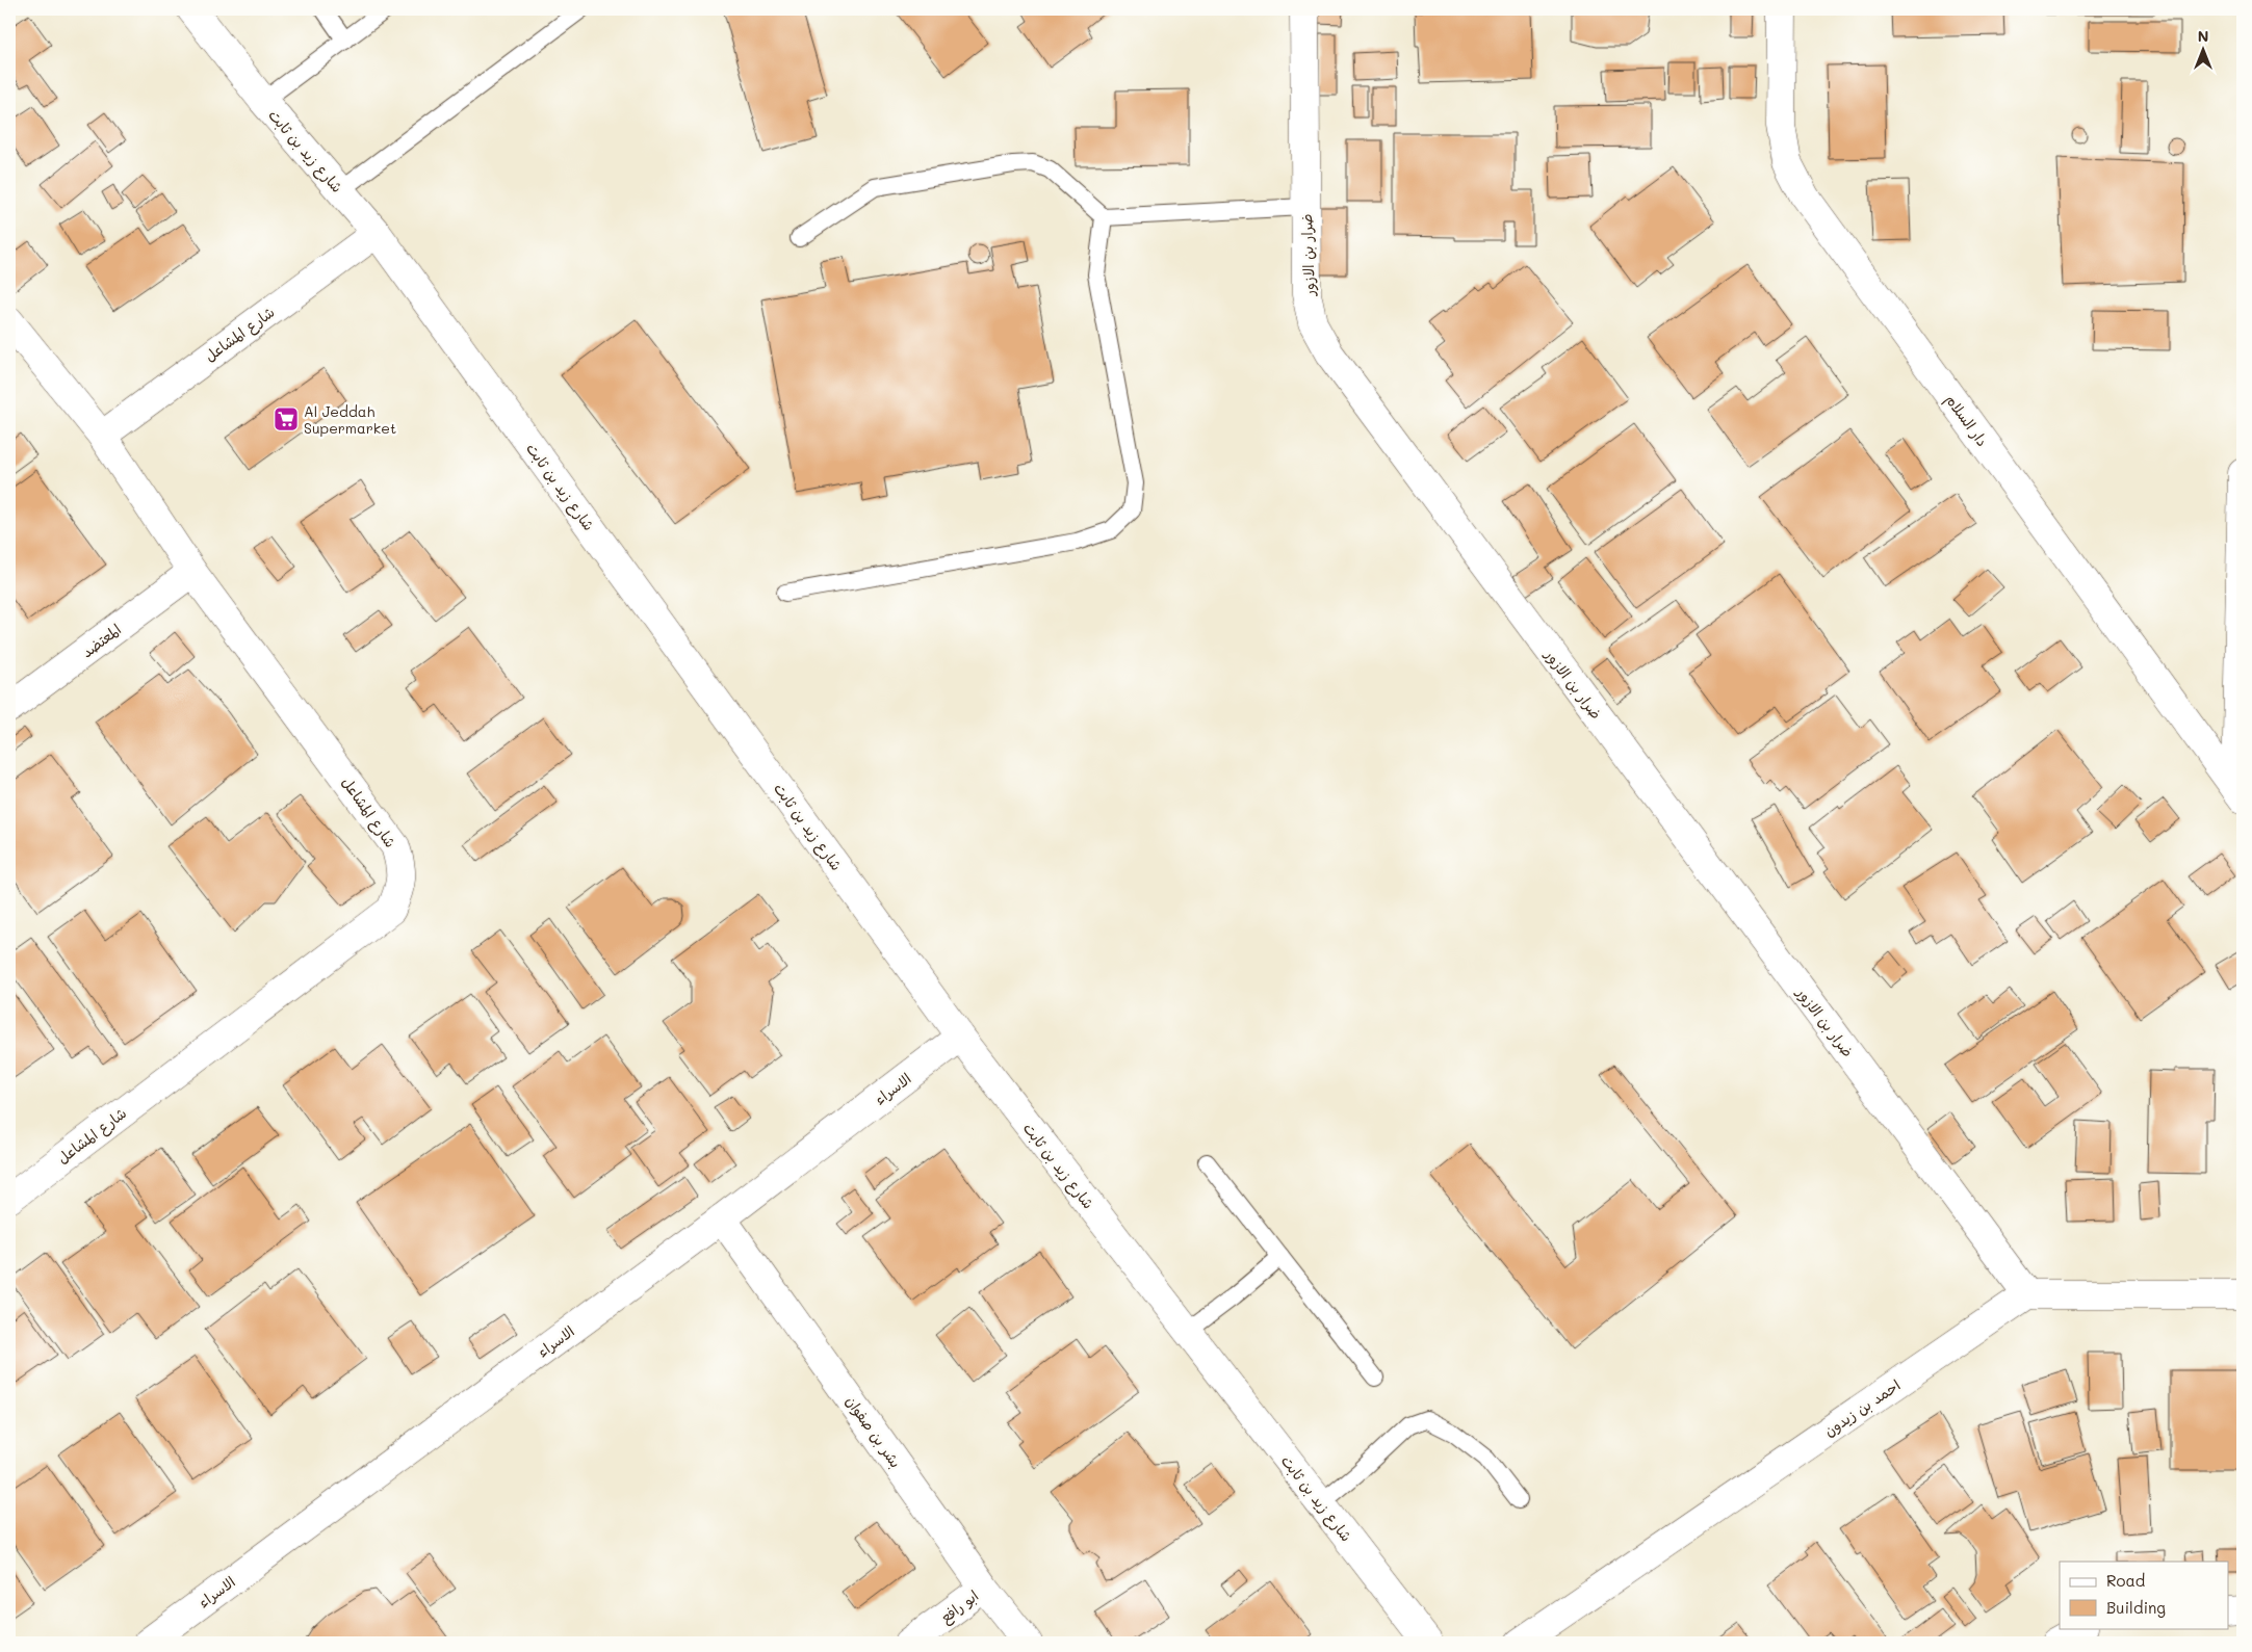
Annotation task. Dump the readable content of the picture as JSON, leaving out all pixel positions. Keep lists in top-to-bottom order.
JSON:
{
  "streets": {
    "street": [
      "شارع زيد بن ثابت",
      "ضرار بن الازور",
      "شارع المشاعل",
      "دار السلام",
      "المعتضد",
      "الاسراء",
      "احمد بن زيدون",
      "بشر بن صفوان",
      "ابو رافع"
    ]
  },
  "crossings": [
    ["شارع زيد بن ثابت", "شارع المشاعل"],
    ["شارع زيد بن ثابت", "الاسراء"],
    ["ضرار بن الازور", "احمد بن زيدون"],
    ["شارع المشاعل", "المعتضد"],
    ["الاسراء", "بشر بن صفوان"],
    ["بشر بن صفوان", "ابو رافع"]
  ],
  "places": {
    "supermarket": ["Al Jeddah Supermarket"]
  },
  "legend": ["Road", "Building"],
  "north": "top"
}
